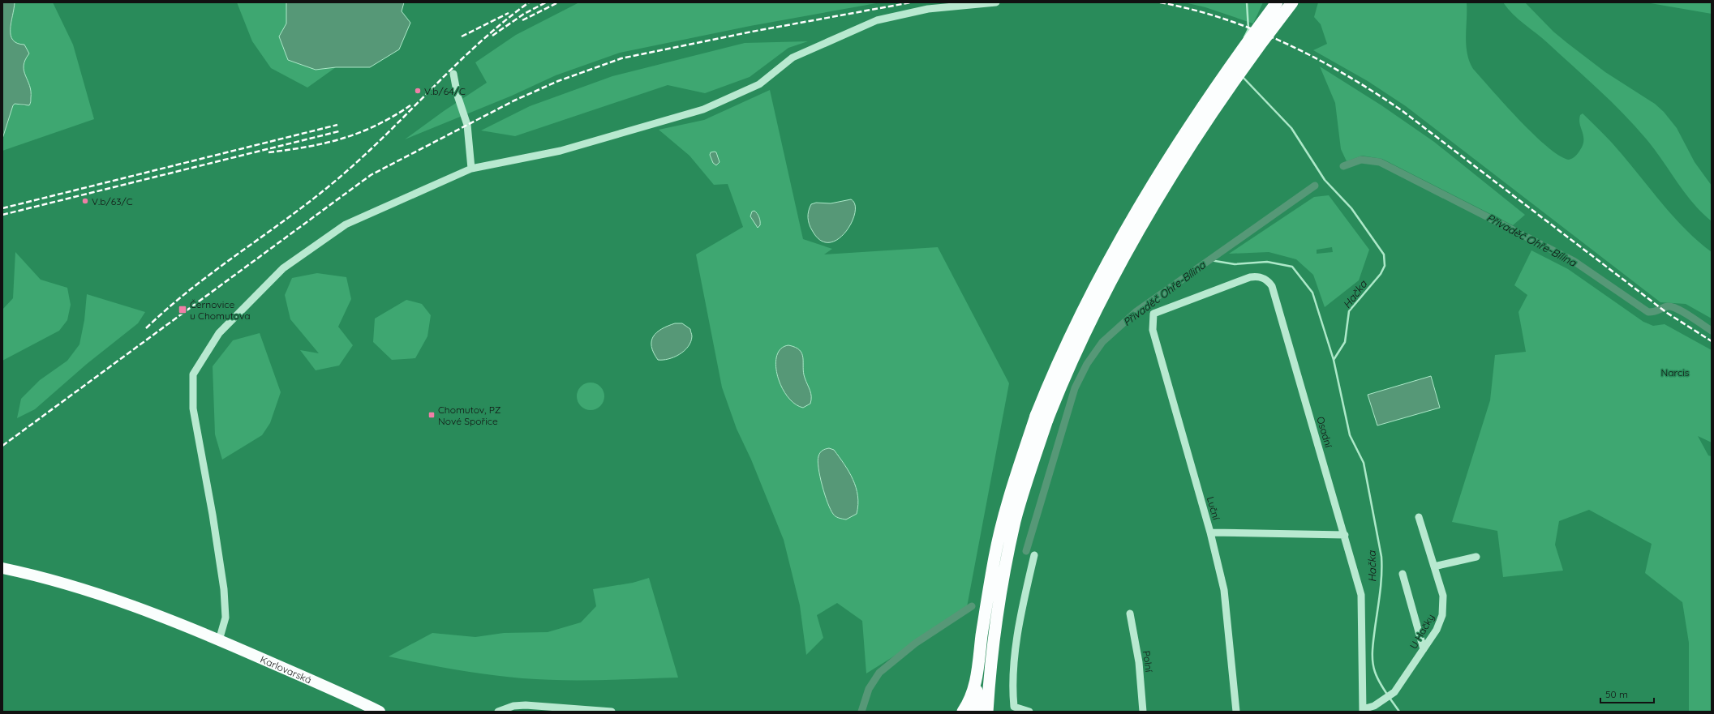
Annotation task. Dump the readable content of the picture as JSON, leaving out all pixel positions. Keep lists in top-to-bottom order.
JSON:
{
  "streets": {
    "main road": ["Karlovarská"],
    "street": [
      "Osadní",
      "Luční",
      "U Hačky",
      "Polní"
    ]
  },
  "crossings": [
    ["Osadní", "Luční"],
    ["Osadní", "U Hačky"]
  ],
  "water": ["Přivaděč Ohře-Bílina", "Hačka"],
  "parks": ["Narcis"],
  "places": {
    "other": ["V.b/64/C", "V.b/63/C"],
    "transit": ["Černovice u Chomutova", "Chomutov, PZ Nové Spořice"]
  },
  "scale_bar": "50 m"
}
